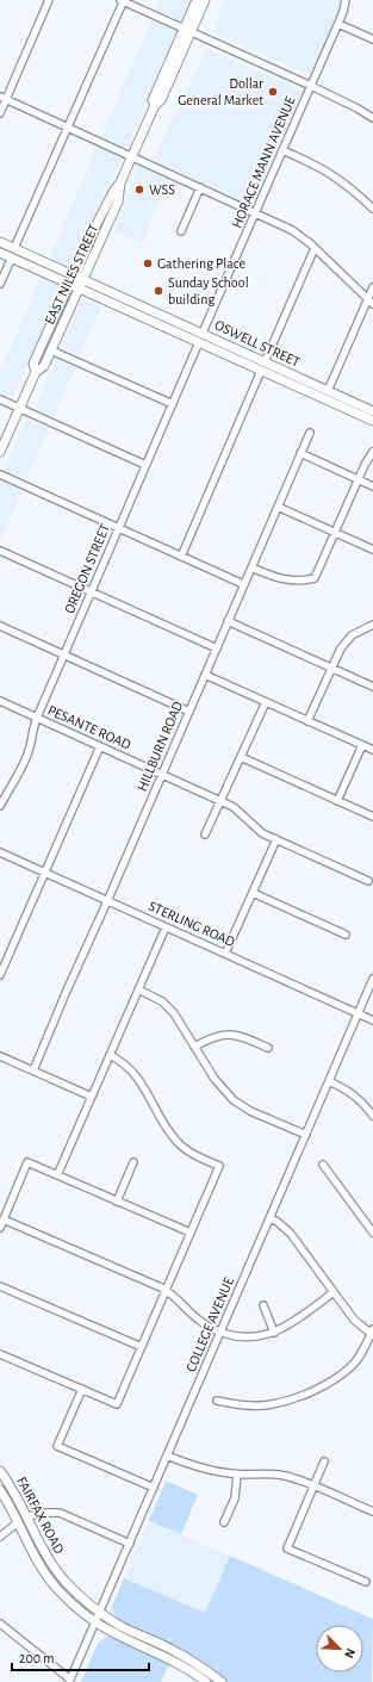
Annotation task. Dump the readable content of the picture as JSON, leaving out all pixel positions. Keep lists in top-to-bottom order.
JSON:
{
  "streets": {
    "main road": ["EAST NILES STREET", "OSWELL STREET", "FAIRFAX ROAD"],
    "street": [
      "HORACE MANN AVENUE",
      "OREGON STREET",
      "PESANTE ROAD",
      "HILLBURN ROAD",
      "STERLING ROAD",
      "COLLEGE AVENUE"
    ]
  },
  "crossings": [
    ["HORACE MANN AVENUE", "OSWELL STREET"],
    ["EAST NILES STREET", "OSWELL STREET"],
    ["OSWELL STREET", "OREGON STREET"],
    ["OREGON STREET", "PESANTE ROAD"],
    ["PESANTE ROAD", "HILLBURN ROAD"],
    ["HILLBURN ROAD", "STERLING ROAD"],
    ["STERLING ROAD", "COLLEGE AVENUE"],
    ["COLLEGE AVENUE", "FAIRFAX ROAD"]
  ],
  "places": [
    "Dollar General Market",
    "WSS",
    "Gathering Place",
    "Sunday School building"
  ],
  "scale_bar": "200 m",
  "north": "bottom right"
}
